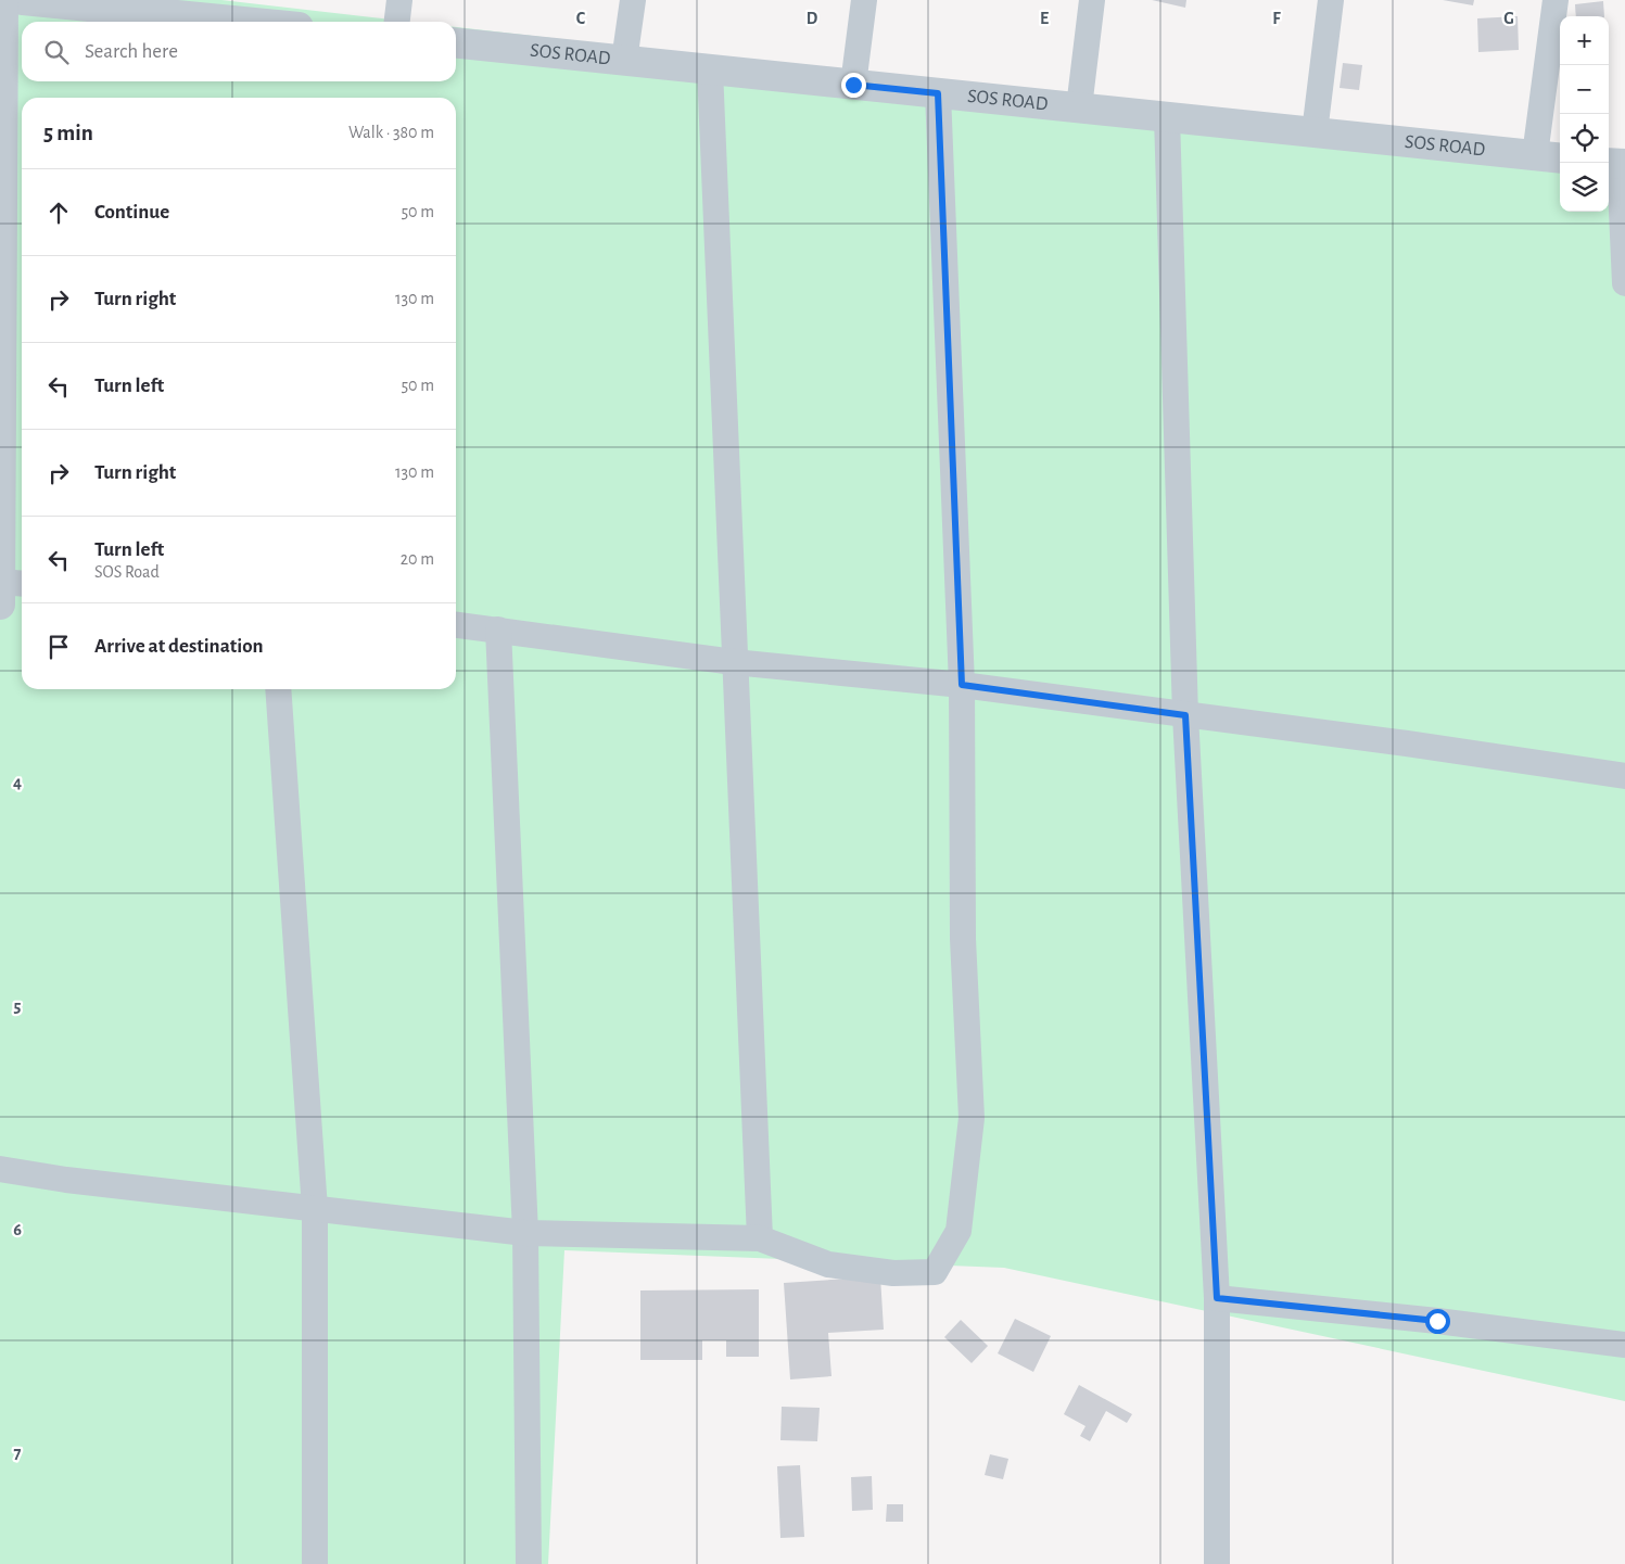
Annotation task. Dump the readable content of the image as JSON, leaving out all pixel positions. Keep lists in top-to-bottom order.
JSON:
{
  "streets": {
    "street": ["SOS ROAD"]
  },
  "page": {
    "map_buttons": ["+", "−"],
    "search": "Search here",
    "heading": ["5 min", "Walk · 380 m"],
    "list": [
      ["Continue", "50 m"],
      ["Turn right", "130 m"],
      ["Turn left", "50 m"],
      ["Turn right", "130 m"],
      ["Turn left", "SOS Road", "20 m"],
      "Arrive at destination"
    ]
  },
  "grid": {
    "columns": [
      "C",
      "D",
      "E",
      "F",
      "G"
    ],
    "rows": [
      "4",
      "5",
      "6",
      "7"
    ]
  }
}
